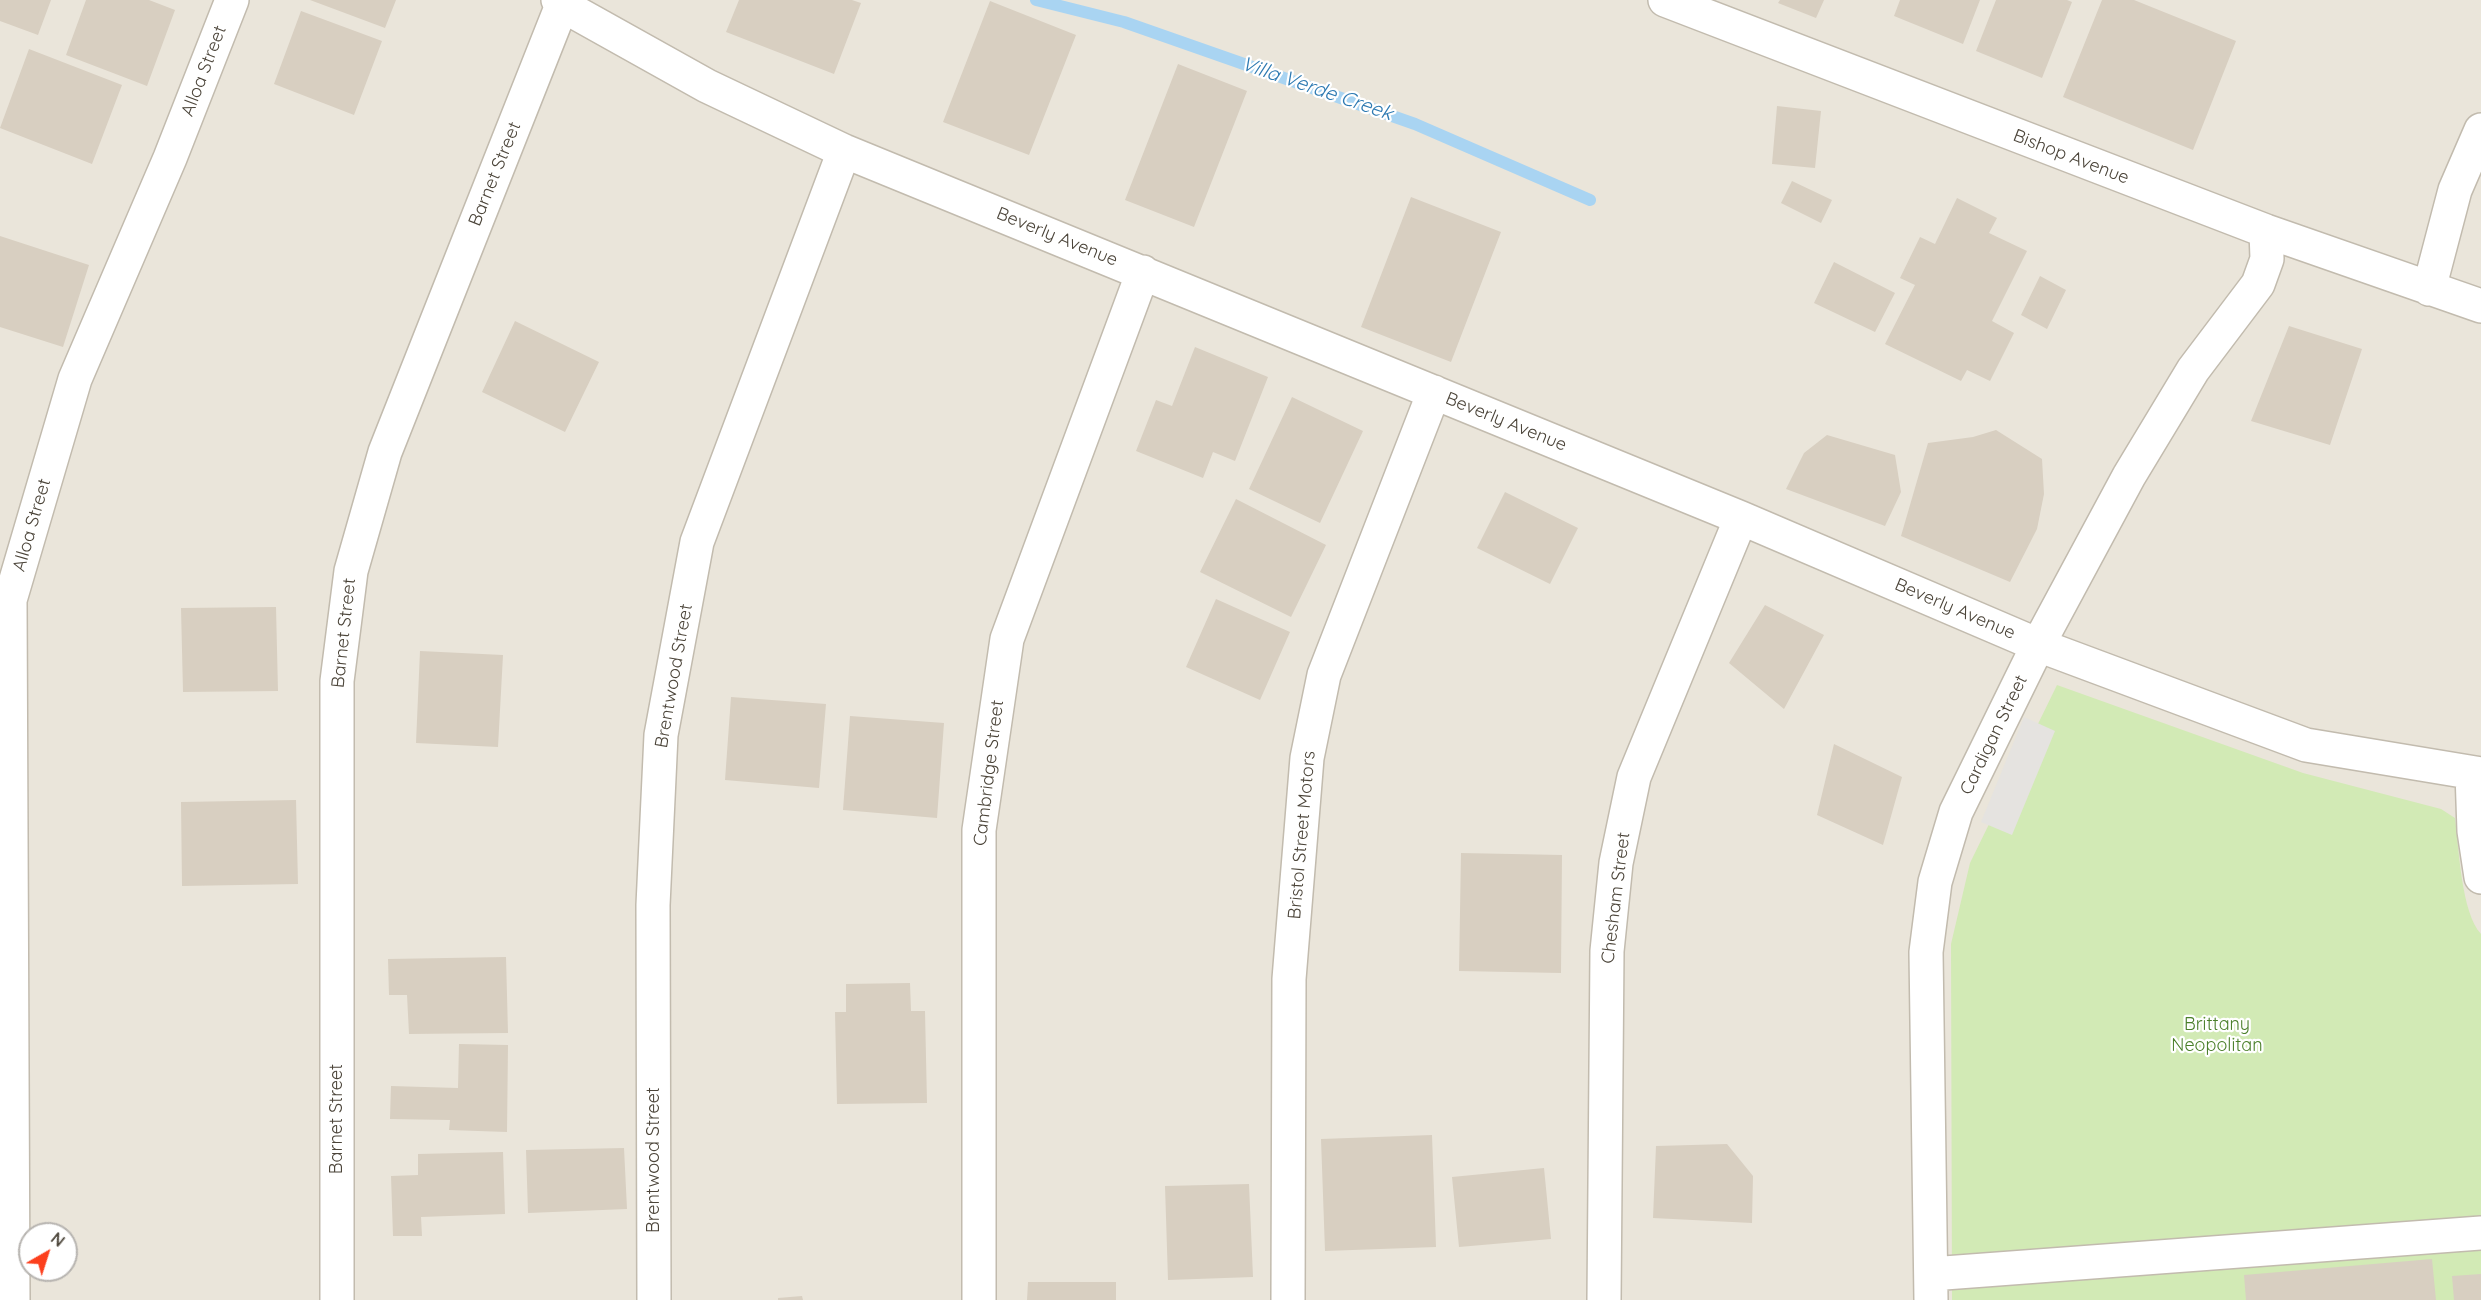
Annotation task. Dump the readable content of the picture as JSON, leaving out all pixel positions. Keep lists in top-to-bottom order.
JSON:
{
  "streets": {
    "street": [
      "Alloa Street",
      "Bishop Avenue",
      "Barnet Street",
      "Beverly Avenue",
      "Brentwood Street",
      "Cardigan Street",
      "Cambridge Street",
      "Bristol Street Motors",
      "Chesham Street"
    ]
  },
  "crossings": [
    ["Bishop Avenue", "Cardigan Street"],
    ["Barnet Street", "Beverly Avenue"],
    ["Beverly Avenue", "Brentwood Street"],
    ["Beverly Avenue", "Cardigan Street"],
    ["Beverly Avenue", "Cambridge Street"],
    ["Beverly Avenue", "Bristol Street Motors"],
    ["Beverly Avenue", "Chesham Street"]
  ],
  "water": ["Villa Verde Creek"],
  "parks": ["Brittany Neopolitan"],
  "north": "top right"
}
